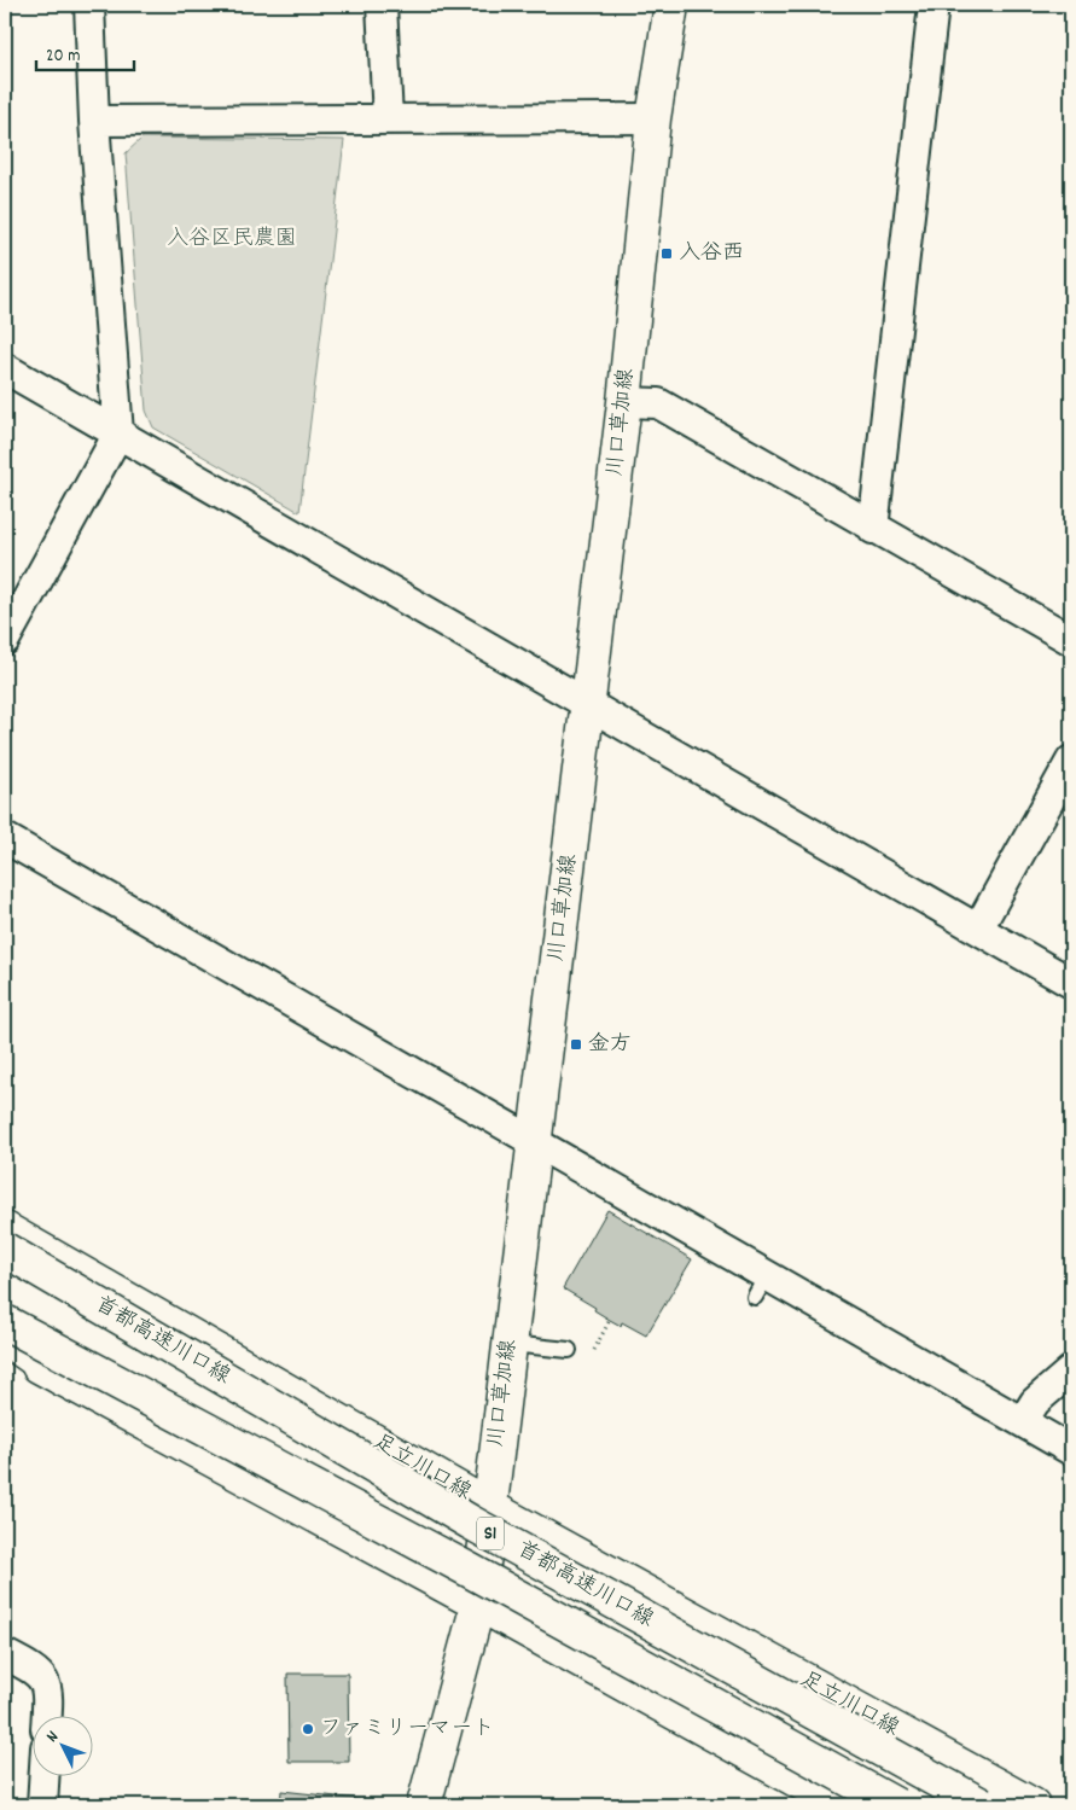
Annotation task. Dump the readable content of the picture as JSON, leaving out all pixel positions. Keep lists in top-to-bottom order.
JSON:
{
  "streets": {
    "main road": [
      "川口草加線",
      "首都高速川口線",
      "足立川口線",
      "S1"
    ]
  },
  "crossings": [
    ["川口草加線", "足立川口線"]
  ],
  "parks": ["入谷区民農園"],
  "places": {
    "transit": ["入谷西", "金方"],
    "other": ["ファミリーマート"]
  },
  "scale_bar": "20 m",
  "north": "top left"
}
